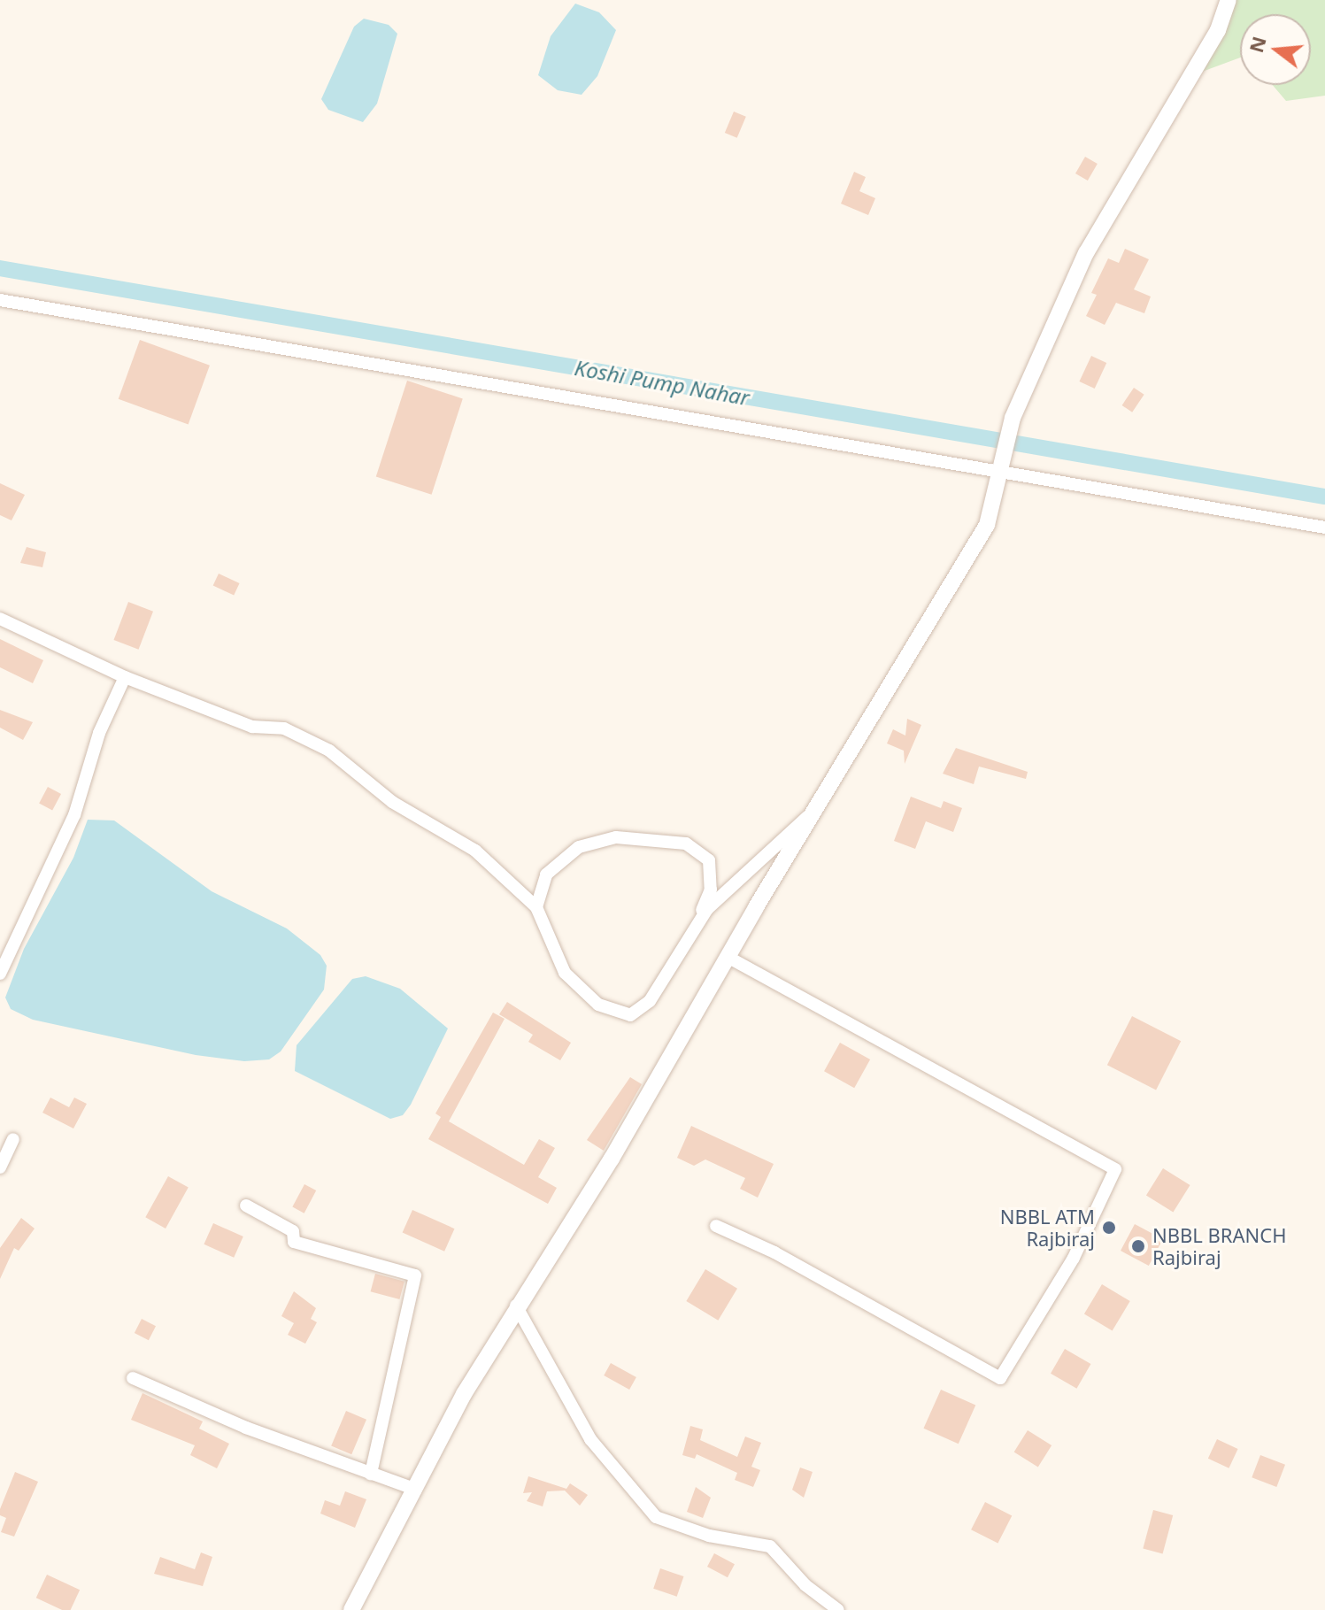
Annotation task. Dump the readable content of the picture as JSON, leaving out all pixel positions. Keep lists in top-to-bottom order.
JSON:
{
  "water": ["Koshi Pump Nahar"],
  "places": ["NBBL ATM Rajbiraj", "NBBL BRANCH Rajbiraj"],
  "north": "left"
}
